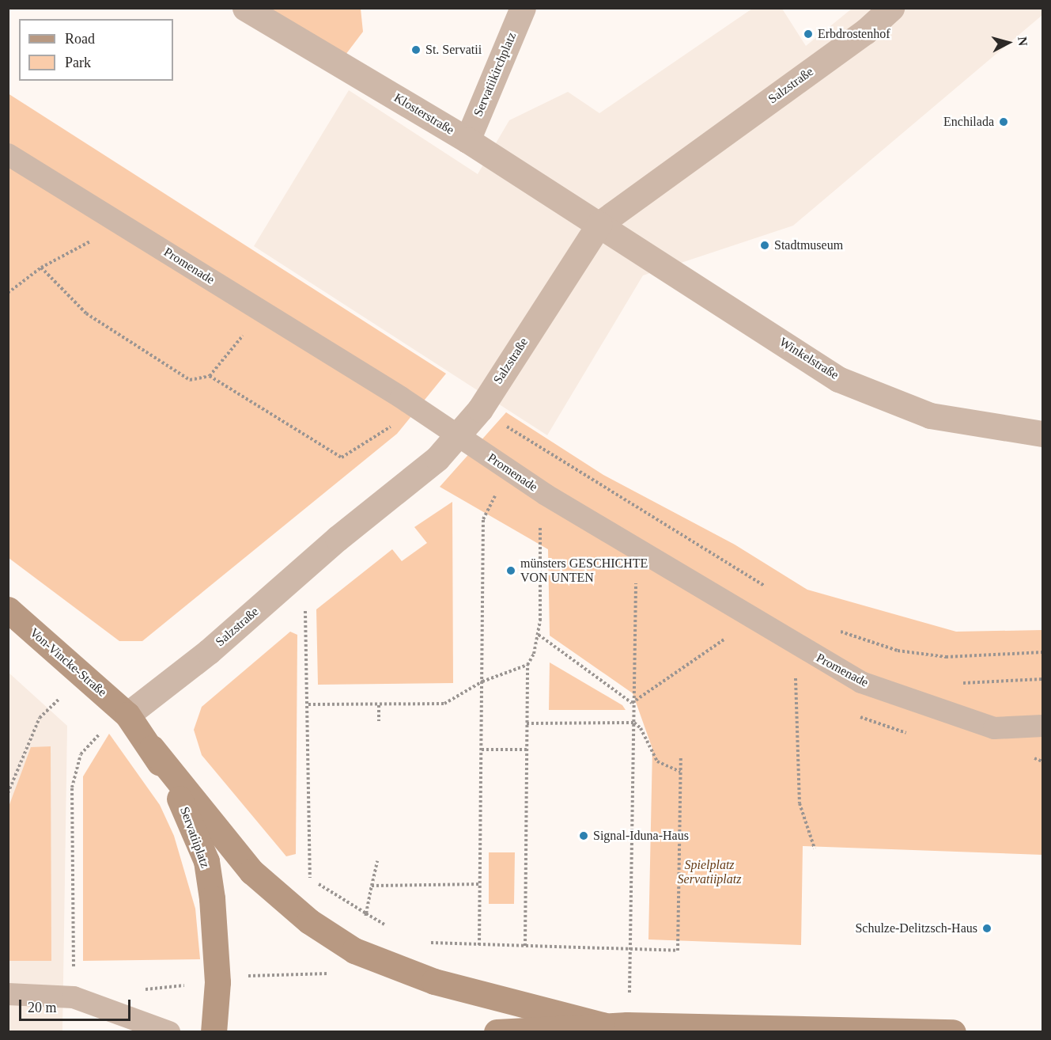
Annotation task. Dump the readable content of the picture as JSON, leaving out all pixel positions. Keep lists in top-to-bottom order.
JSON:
{
  "streets": {
    "main road": ["Von-Vincke-Straße", "Servatiiplatz"],
    "street": [
      "Servatiikirchplatz",
      "Salzstraße",
      "Klosterstraße",
      "Winkelstraße"
    ],
    "lane": ["Promenade"]
  },
  "crossings": [
    ["Servatiikirchplatz", "Klosterstraße"],
    ["Salzstraße", "Klosterstraße"],
    ["Salzstraße", "Promenade"],
    ["Salzstraße", "Winkelstraße"],
    ["Salzstraße", "Von-Vincke-Straße"],
    ["Salzstraße", "Servatiiplatz"],
    ["Klosterstraße", "Winkelstraße"],
    ["Von-Vincke-Straße", "Servatiiplatz"]
  ],
  "parks": ["Spielplatz Servatiiplatz"],
  "places": [
    "Erbdrostenhof",
    "St. Servatii",
    "Enchilada",
    "Stadtmuseum",
    "münsters GESCHICHTE VON UNTEN",
    "Signal-Iduna-Haus",
    "Schulze-Delitzsch-Haus"
  ],
  "legend": ["Road", "Park"],
  "scale_bar": "20 m",
  "north": "right"
}
